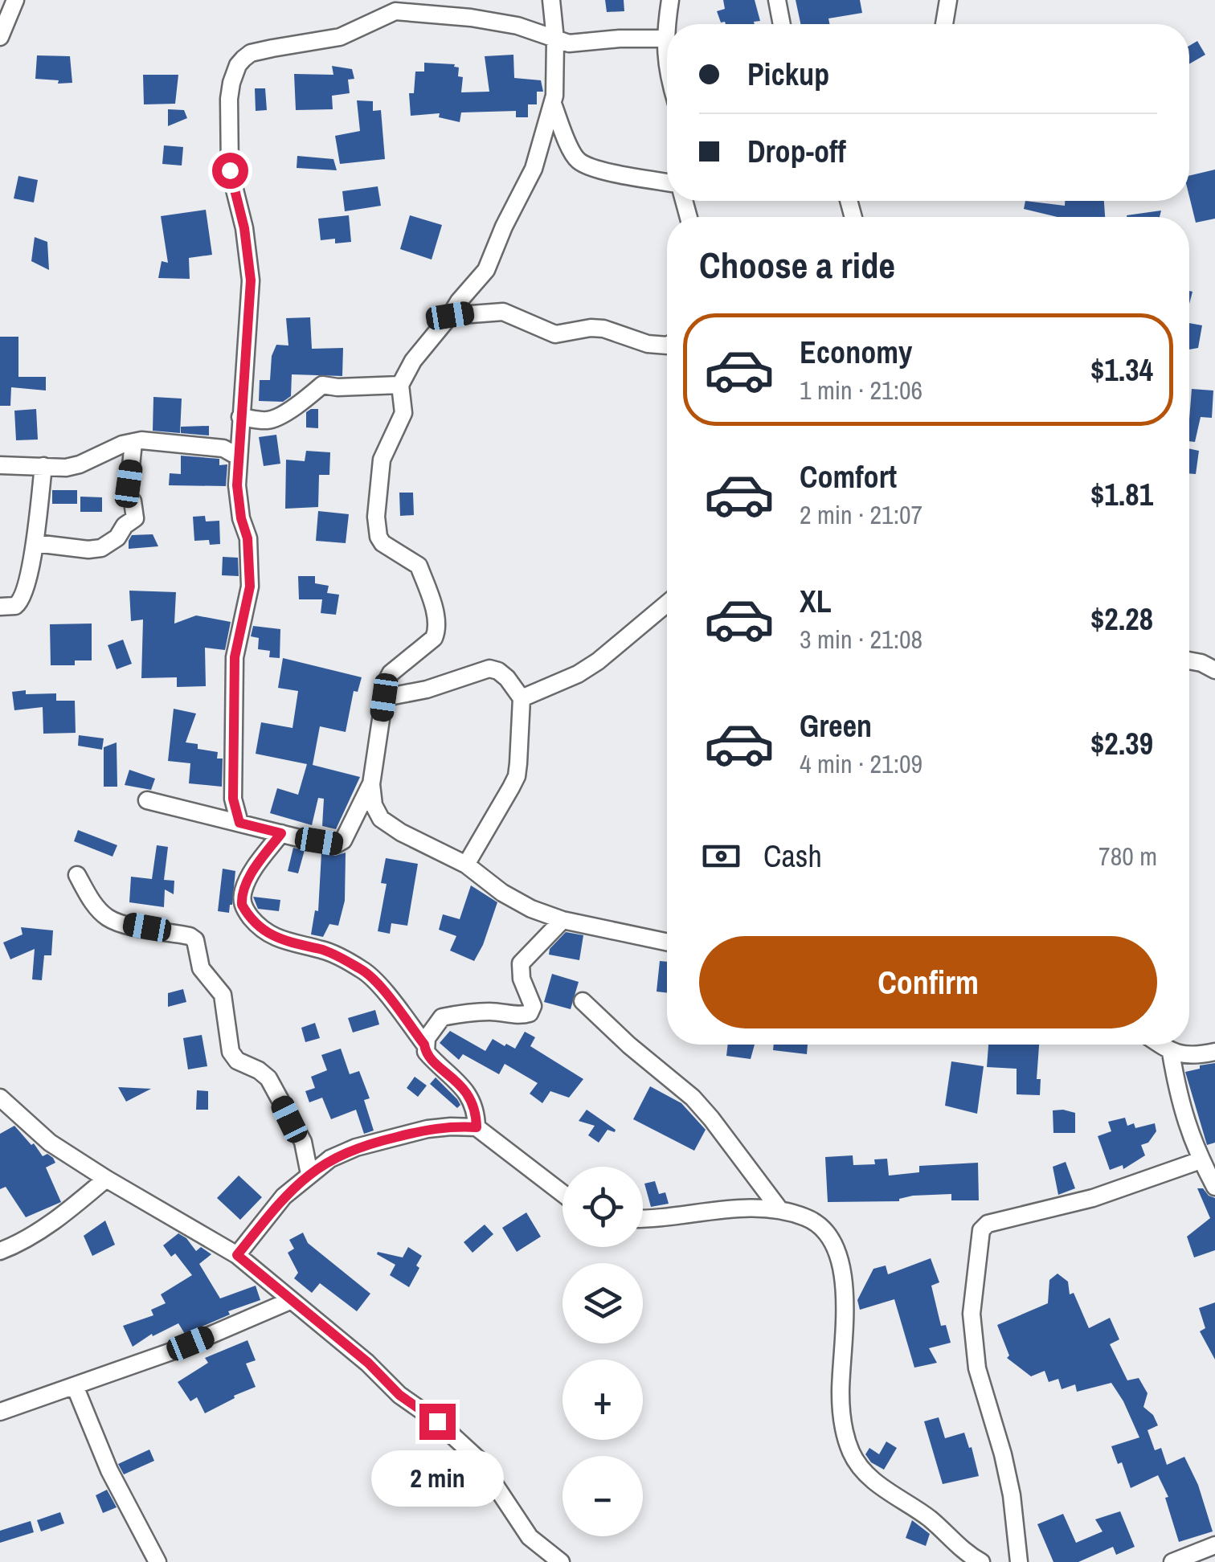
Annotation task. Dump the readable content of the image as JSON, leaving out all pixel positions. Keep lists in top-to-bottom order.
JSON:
{
  "page": {
    "banner": ["Pickup", "Drop-off"],
    "heading": "Choose a ride",
    "list": [
      {
        "name": "Economy",
        "note": "1 min · 21:06",
        "value": "$1.34"
      },
      {
        "name": "Comfort",
        "note": "2 min · 21:07",
        "value": "$1.81"
      },
      {
        "name": "XL",
        "note": "3 min · 21:08",
        "value": "$2.28"
      },
      {
        "name": "Green",
        "note": "4 min · 21:09",
        "value": "$2.39"
      }
    ],
    "pay": ["Cash", "780 m"],
    "buttons": "Confirm",
    "map_buttons": ["+", "−"],
    "bubble": "2 min"
  }
}
